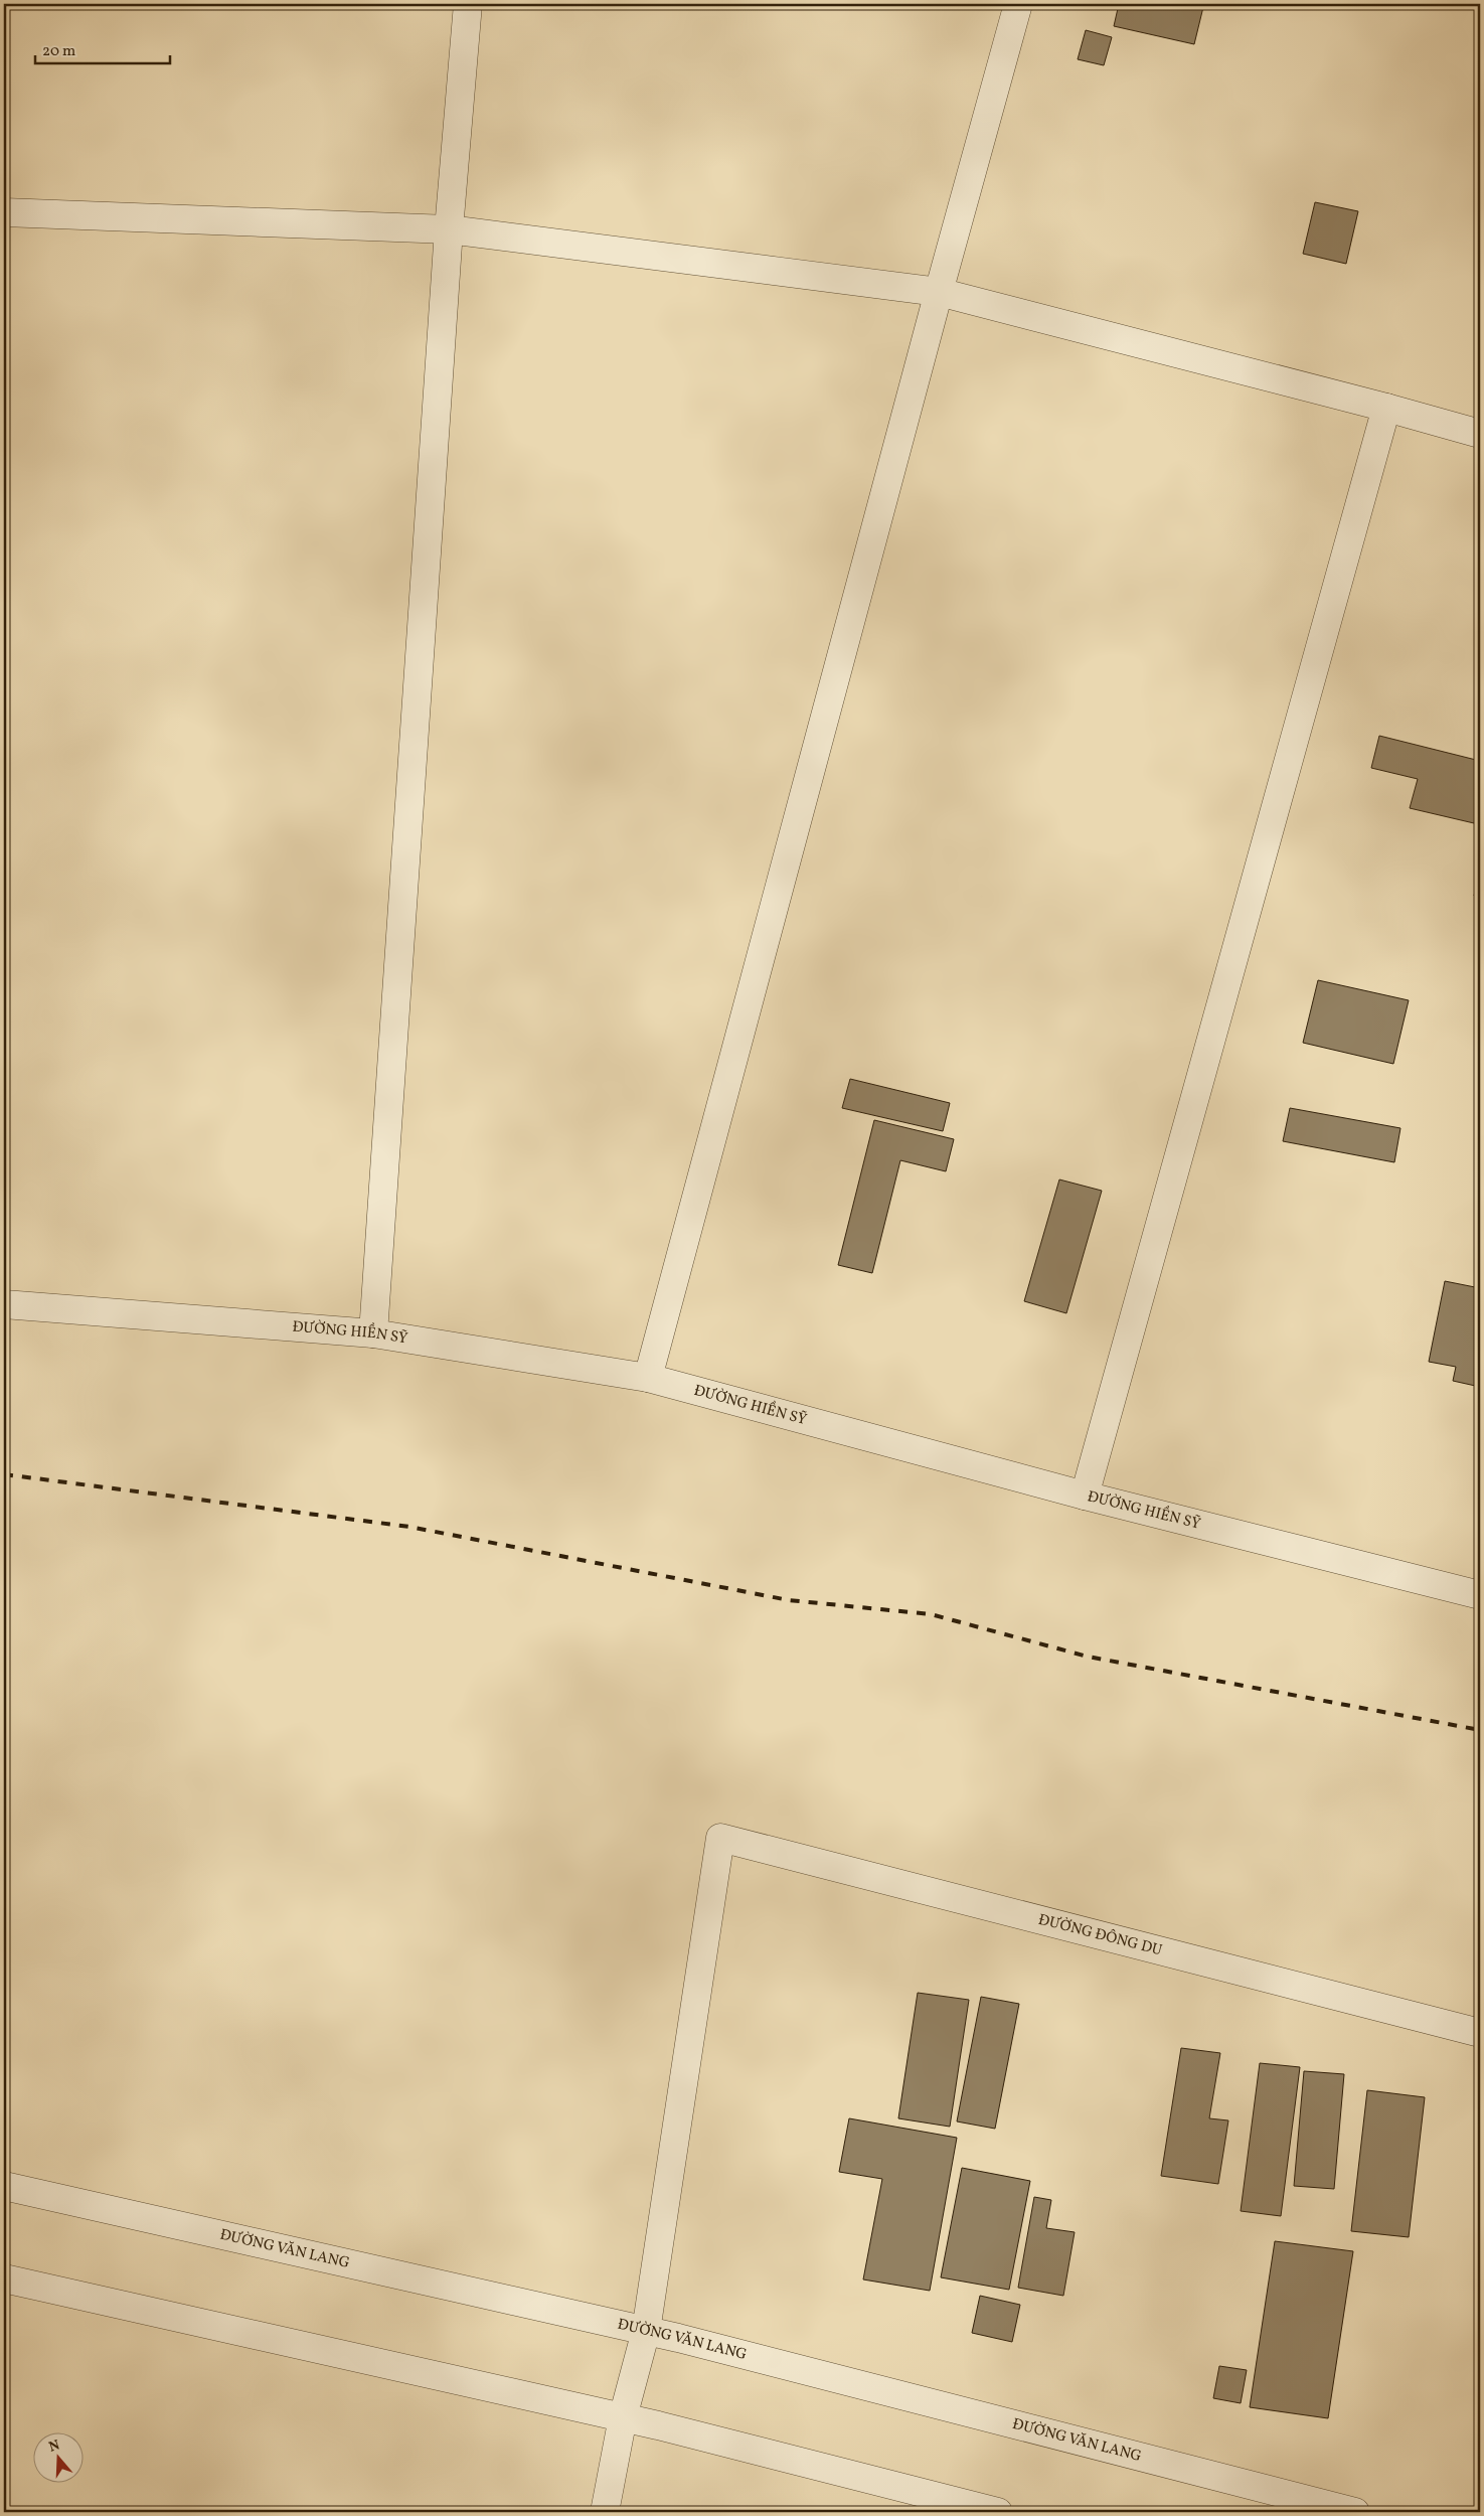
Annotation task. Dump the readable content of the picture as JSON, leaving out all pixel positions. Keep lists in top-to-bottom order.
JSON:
{
  "streets": {
    "street": ["ĐƯỜNG HIỀN SỸ", "ĐƯỜNG ĐÔNG DU", "ĐƯỜNG VĂN LANG"]
  },
  "crossings": [
    ["ĐƯỜNG ĐÔNG DU", "ĐƯỜNG VĂN LANG"]
  ],
  "scale_bar": "20 m",
  "north": "top"
}
